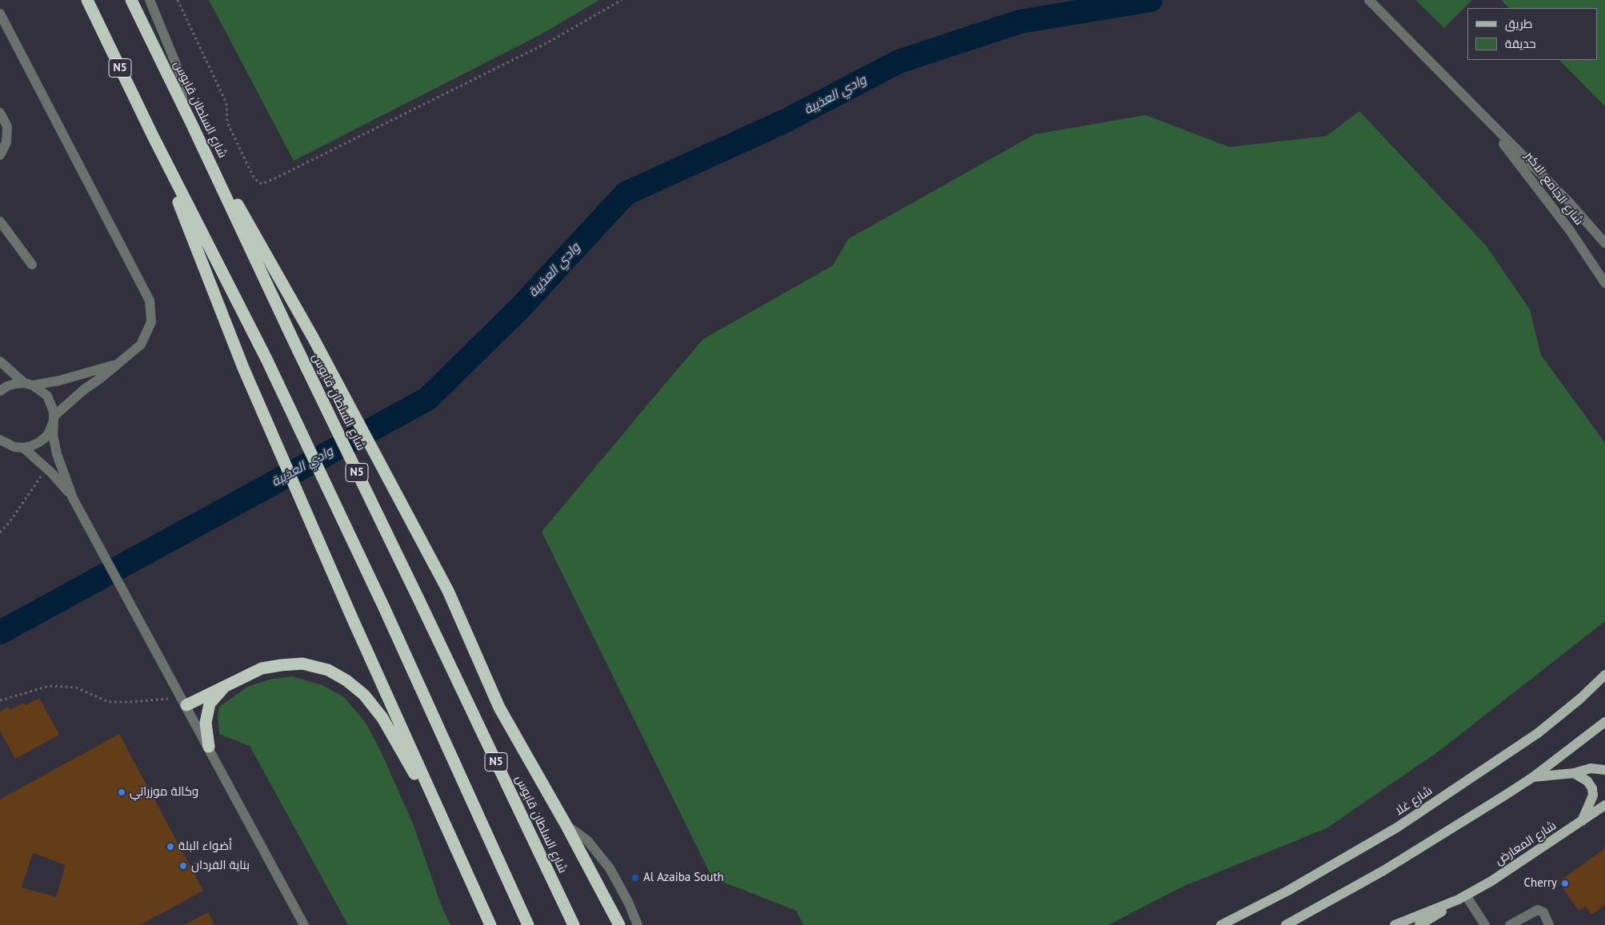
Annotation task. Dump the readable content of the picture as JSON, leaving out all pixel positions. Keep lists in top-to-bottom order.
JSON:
{
  "streets": {
    "highway": ["N5", "شارع السلطان قابوس"],
    "main road": ["شارع غلا", "شارع المعارض"],
    "street": ["شارع الجامع الاكبر"]
  },
  "water": ["وادي العذيبة"],
  "places": [
    "وكالة موزراتي",
    "أضواء البلة",
    "بناية الفردان",
    "Al Azaiba South",
    "Cherry"
  ],
  "legend": ["طريق", "حديقة"]
}
